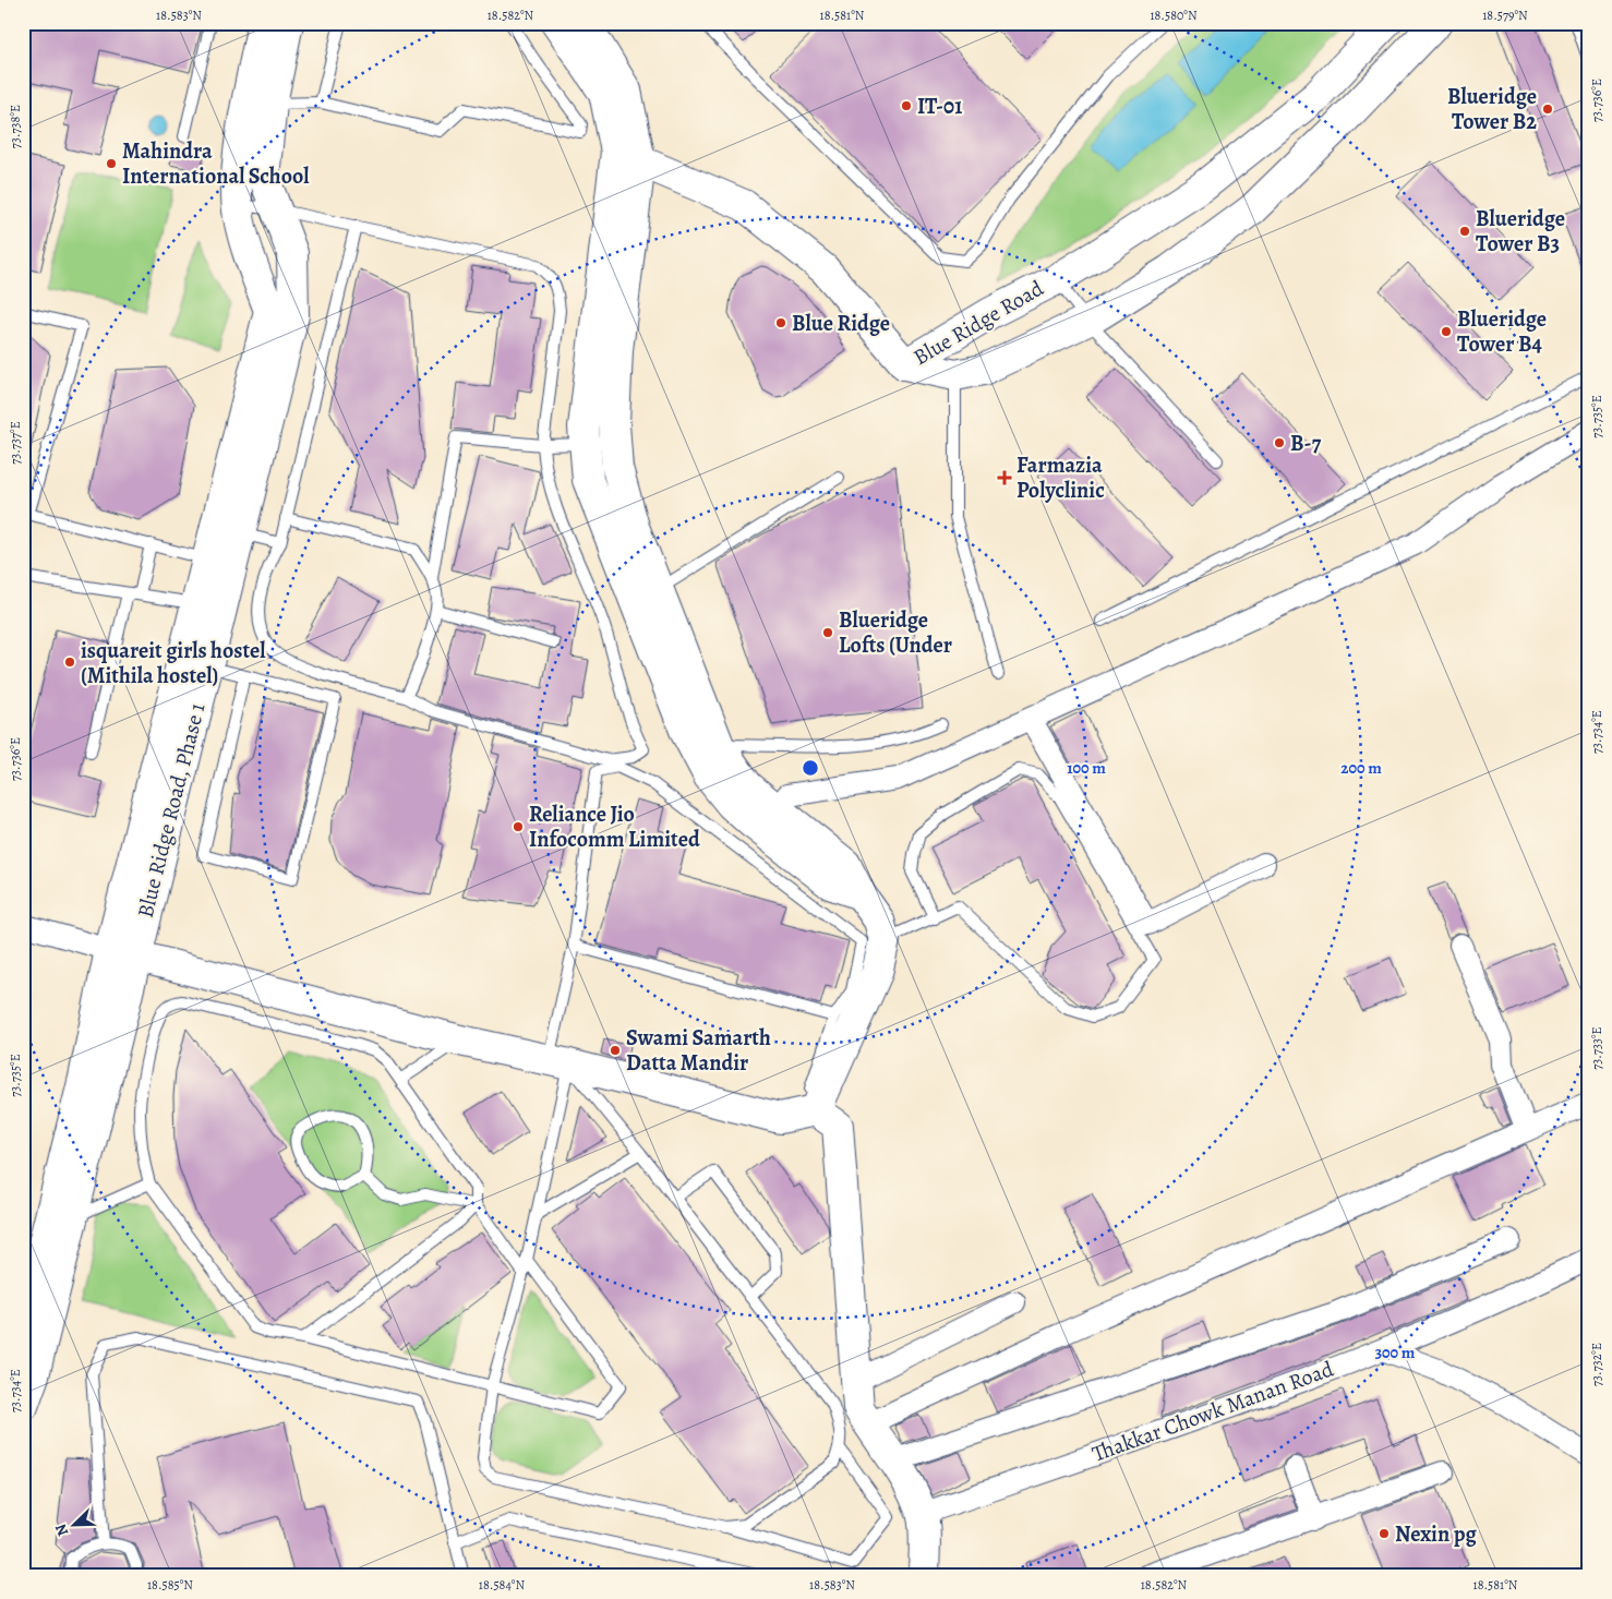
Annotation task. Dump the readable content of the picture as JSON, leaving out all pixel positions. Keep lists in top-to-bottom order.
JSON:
{
  "streets": {
    "street": ["Blue Ridge Road", "Blue Ridge Road, Phase 1", "Thakkar Chowk Manan Road"]
  },
  "places": {
    "other": [
      "IT-01",
      "Blueridge Tower B2",
      "Mahindra International School",
      "Blueridge Tower B3",
      "Blue Ridge",
      "Blueridge Tower B4",
      "B-7",
      "Blueridge Lofts (Under",
      "isquareit girls hostel (Mithila hostel)",
      "Reliance Jio Infocomm Limited",
      "Swami Samarth Datta Mandir",
      "Nexin pg"
    ],
    "health": ["Farmazia Polyclinic"]
  },
  "north": "bottom left",
  "coordinates": [
    "18.583°N",
    "18.582°N",
    "18.581°N",
    "18.580°N",
    "18.579°N",
    "73.736°E",
    "73.738°E",
    "73.735°E",
    "73.737°E",
    "73.734°E",
    "73.733°E",
    "73.732°E",
    "18.585°N",
    "18.584°N"
  ],
  "rings": ["100 m", "200 m", "300 m"]
}
